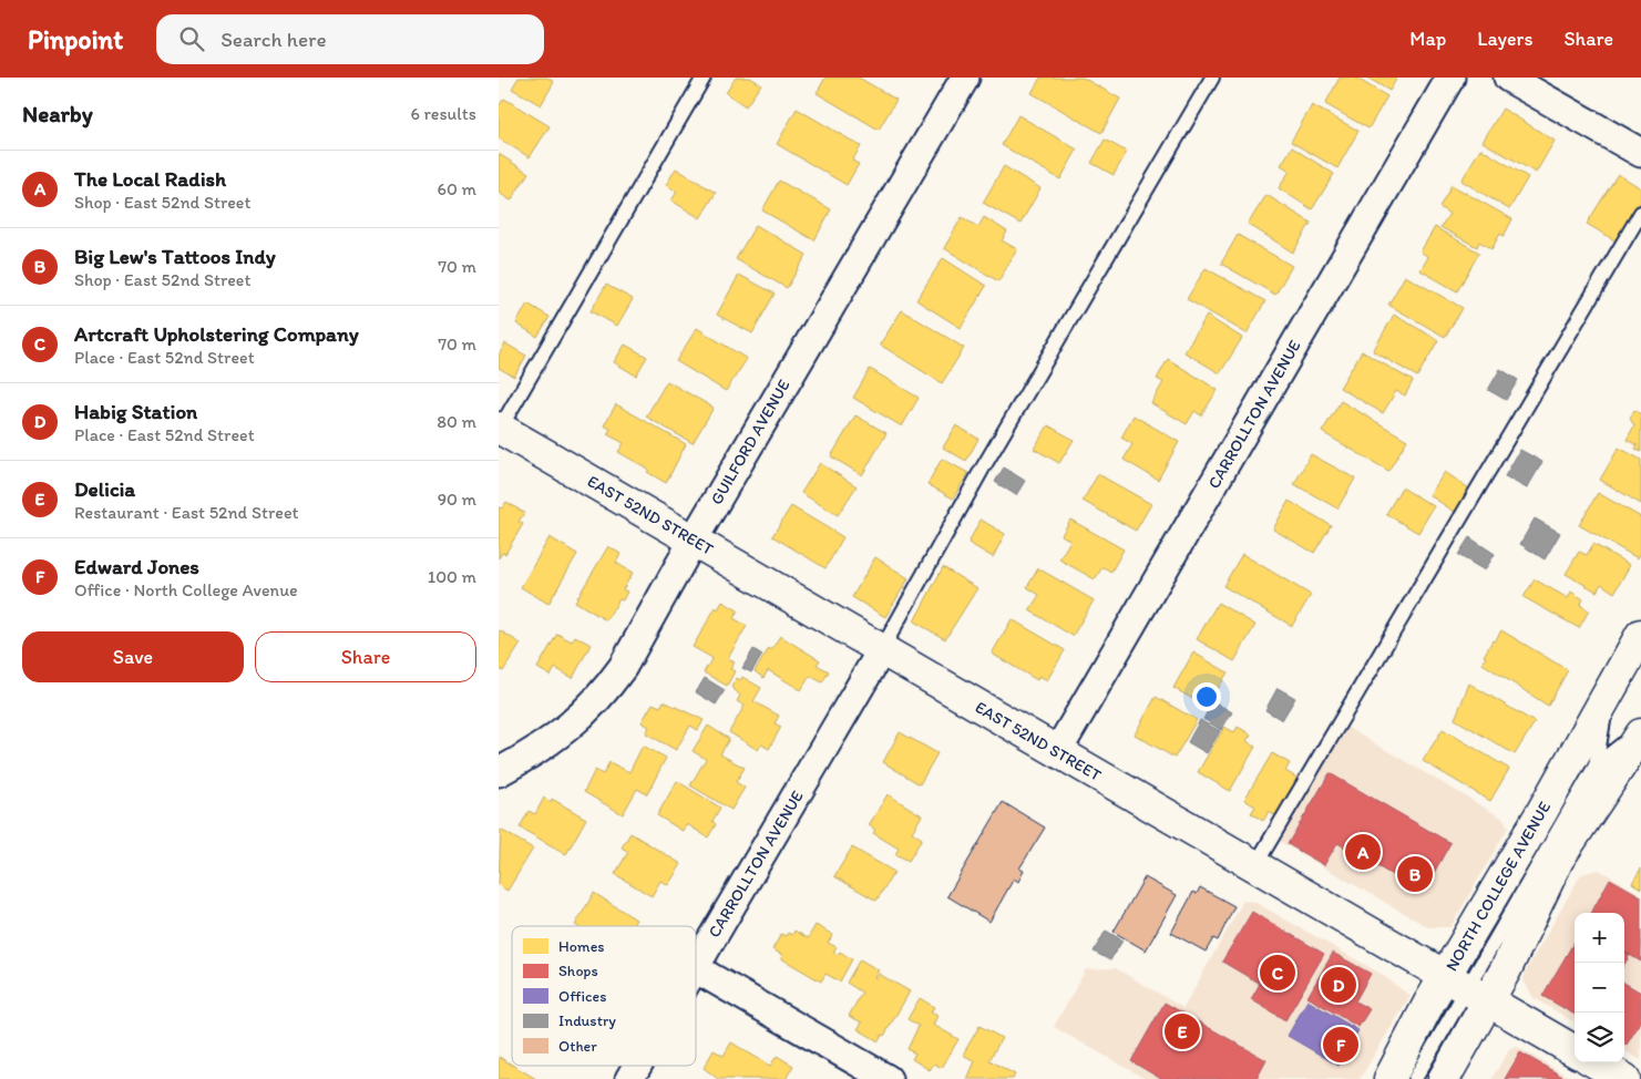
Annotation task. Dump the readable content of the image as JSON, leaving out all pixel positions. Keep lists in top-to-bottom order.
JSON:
{
  "streets": {
    "street": [
      "CARROLLTON AVENUE",
      "GUILFORD AVENUE",
      "EAST 52ND STREET",
      "NORTH COLLEGE AVENUE"
    ]
  },
  "crossings": [
    ["CARROLLTON AVENUE", "EAST 52ND STREET"],
    ["GUILFORD AVENUE", "EAST 52ND STREET"],
    ["EAST 52ND STREET", "NORTH COLLEGE AVENUE"]
  ],
  "legend": [
    "Homes",
    "Shops",
    "Offices",
    "Industry",
    "Other"
  ],
  "page": {
    "header": "Pinpoint",
    "search": "Search here",
    "nav": ["Map", "Layers", "Share"],
    "heading": ["Nearby", "6 results"],
    "list": [
      {
        "mark": "A",
        "name": "The Local Radish",
        "note": "Shop · East 52nd Street",
        "value": "60 m"
      },
      {
        "mark": "B",
        "name": "Big Lew's Tattoos Indy",
        "note": "Shop · East 52nd Street",
        "value": "70 m"
      },
      {
        "mark": "C",
        "name": "Artcraft Upholstering Company",
        "note": "Place · East 52nd Street",
        "value": "70 m"
      },
      {
        "mark": "D",
        "name": "Habig Station",
        "note": "Place · East 52nd Street",
        "value": "80 m"
      },
      {
        "mark": "E",
        "name": "Delicia",
        "note": "Restaurant · East 52nd Street",
        "value": "90 m"
      },
      {
        "mark": "F",
        "name": "Edward Jones",
        "note": "Office · North College Avenue",
        "value": "100 m"
      }
    ],
    "buttons": ["Save", "Share"],
    "pins": [
      "A",
      "B",
      "C",
      "D",
      "E",
      "F"
    ],
    "map_buttons": ["+", "−"]
  }
}
